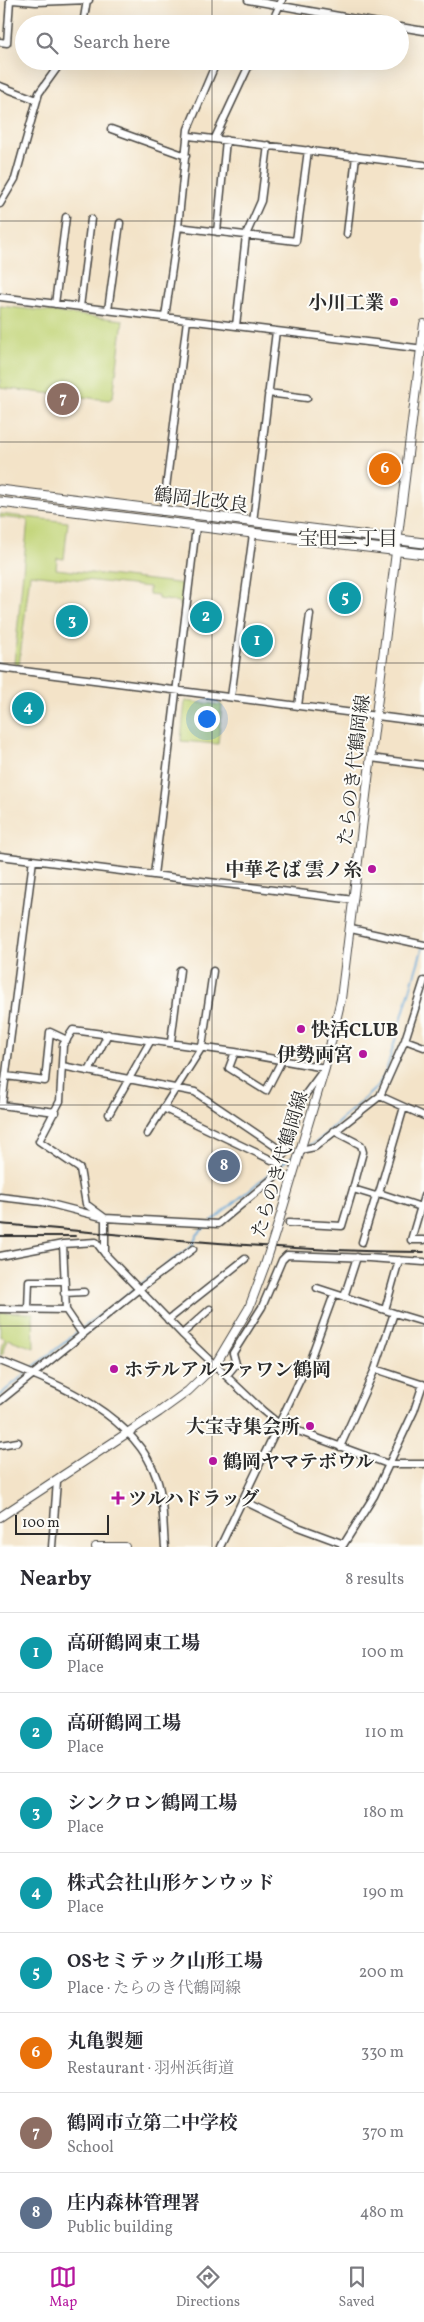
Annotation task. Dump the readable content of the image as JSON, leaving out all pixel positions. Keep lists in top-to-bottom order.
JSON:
{
  "streets": {
    "highway": ["鶴岡北改良"],
    "main road": ["たらのき代鶴岡線"]
  },
  "crossings": [
    ["鶴岡北改良", "たらのき代鶴岡線"]
  ],
  "districts": ["宝田二丁目"],
  "places": {
    "other": [
      "小川工業",
      "中華そば 雲ノ糸",
      "快活CLUB",
      "伊勢両宮",
      "ホテルアルファワン鶴岡",
      "大宝寺集会所",
      "鶴岡ヤマテボウル"
    ],
    "health": ["ツルハドラッグ"]
  },
  "scale_bar": "100 m",
  "page": {
    "search": "Search here",
    "pins": [
      "7",
      "6",
      "5",
      "2",
      "3",
      "1",
      "4",
      "8"
    ],
    "scale": "100 m",
    "heading": ["Nearby", "8 results"],
    "list": [
      {
        "mark": "1",
        "name": "高研鶴岡東工場",
        "note": "Place",
        "value": "100 m"
      },
      {
        "mark": "2",
        "name": "高研鶴岡工場",
        "note": "Place",
        "value": "110 m"
      },
      {
        "mark": "3",
        "name": "シンクロン鶴岡工場",
        "note": "Place",
        "value": "180 m"
      },
      {
        "mark": "4",
        "name": "株式会社山形ケンウッド",
        "note": "Place",
        "value": "190 m"
      },
      {
        "mark": "5",
        "name": "OSセミテック山形工場",
        "note": "Place · たらのき代鶴岡線",
        "value": "200 m"
      },
      {
        "mark": "6",
        "name": "丸亀製麺",
        "note": "Restaurant · 羽州浜街道",
        "value": "330 m"
      },
      {
        "mark": "7",
        "name": "鶴岡市立第二中学校",
        "note": "School",
        "value": "370 m"
      },
      {
        "mark": "8",
        "name": "庄内森林管理署",
        "note": "Public building",
        "value": "480 m"
      }
    ],
    "nav": ["Map", "Directions", "Saved"]
  }
}
